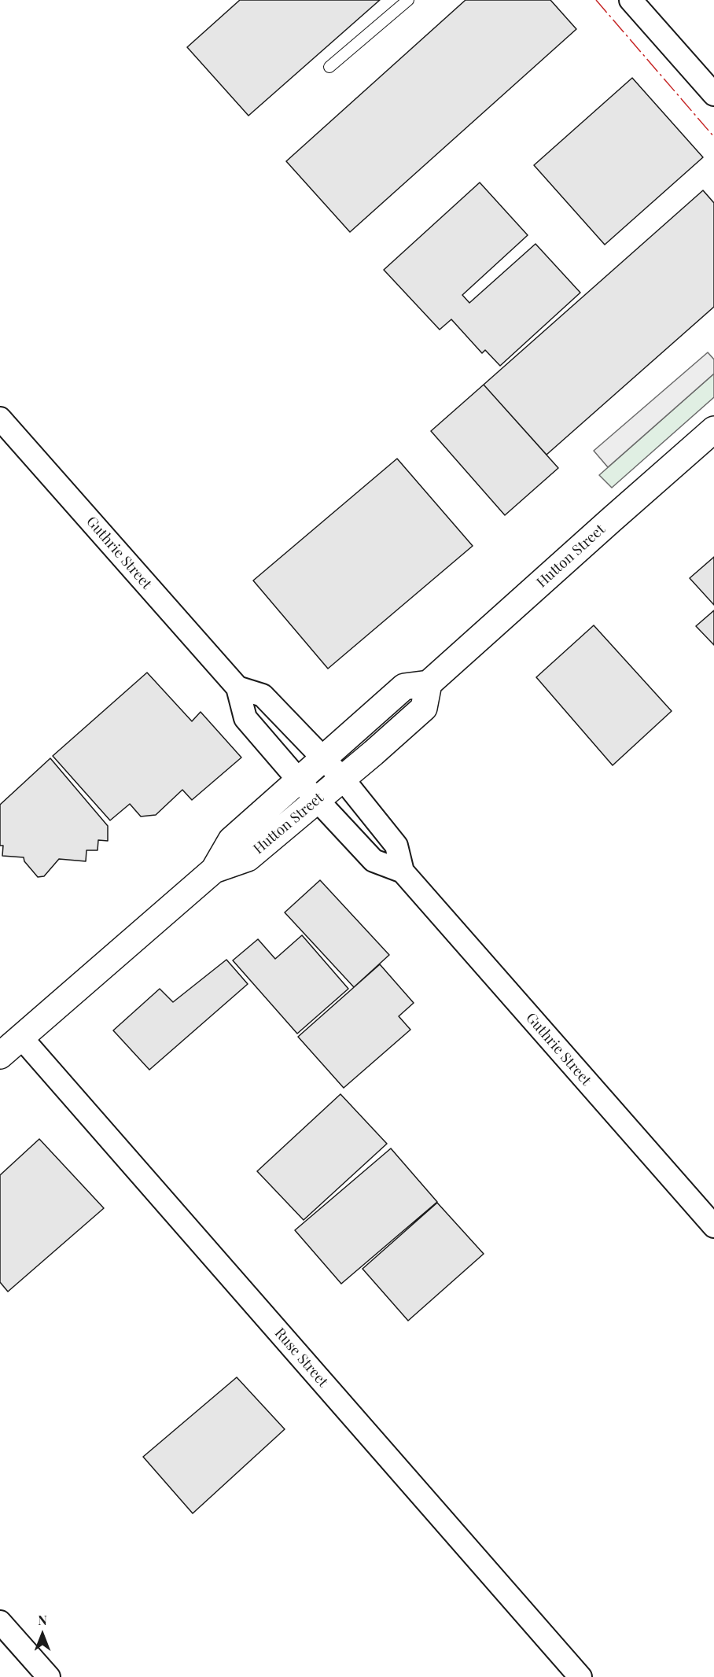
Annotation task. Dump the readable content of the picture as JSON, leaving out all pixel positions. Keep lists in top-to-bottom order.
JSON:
{
  "streets": {
    "main road": ["Hutton Street"],
    "street": ["Guthrie Street", "Ruse Street"]
  },
  "crossings": [
    ["Guthrie Street", "Hutton Street"],
    ["Hutton Street", "Ruse Street"]
  ],
  "north": "top"
}
